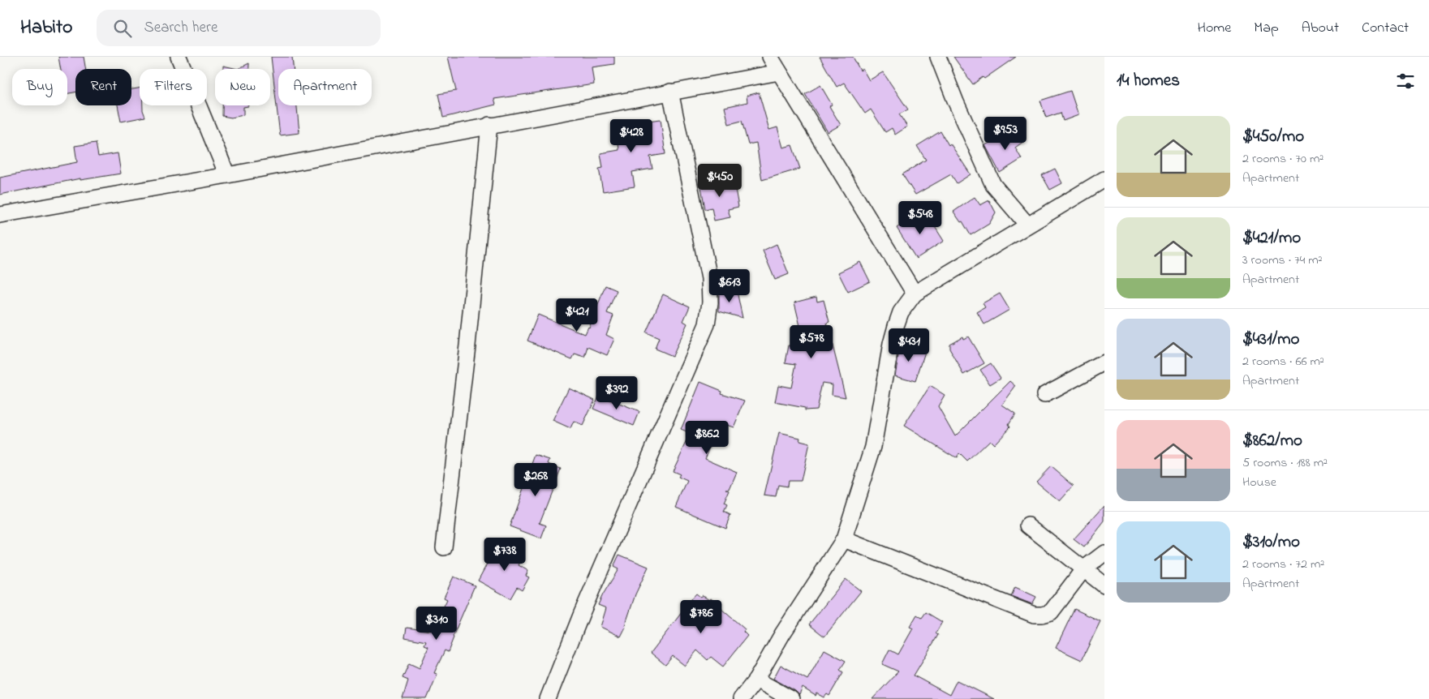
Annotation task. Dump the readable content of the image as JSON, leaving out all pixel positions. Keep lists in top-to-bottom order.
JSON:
{
  "page": {
    "header": "Habito",
    "search": "Search here",
    "nav": [
      "Home",
      "Map",
      "About",
      "Contact"
    ],
    "heading": "14 homes",
    "chip": [
      "Buy",
      "Rent",
      "Filters",
      "New",
      "Apartment"
    ],
    "list": [
      {
        "name": "$450/mo",
        "note": "2 rooms · 70 m² · Apartment"
      },
      {
        "name": "$421/mo",
        "note": "3 rooms · 74 m² · Apartment"
      },
      {
        "name": "$431/mo",
        "note": "2 rooms · 66 m² · Apartment"
      },
      {
        "name": "$862/mo",
        "note": "5 rooms · 188 m² · House"
      },
      {
        "name": "$310/mo",
        "note": "2 rooms · 72 m² · Apartment"
      }
    ],
    "price": [
      "$953",
      "$428",
      "$450",
      "$548",
      "$613",
      "$421",
      "$578",
      "$431",
      "$392",
      "$862",
      "$268",
      "$738",
      "$786",
      "$310"
    ]
  }
}
